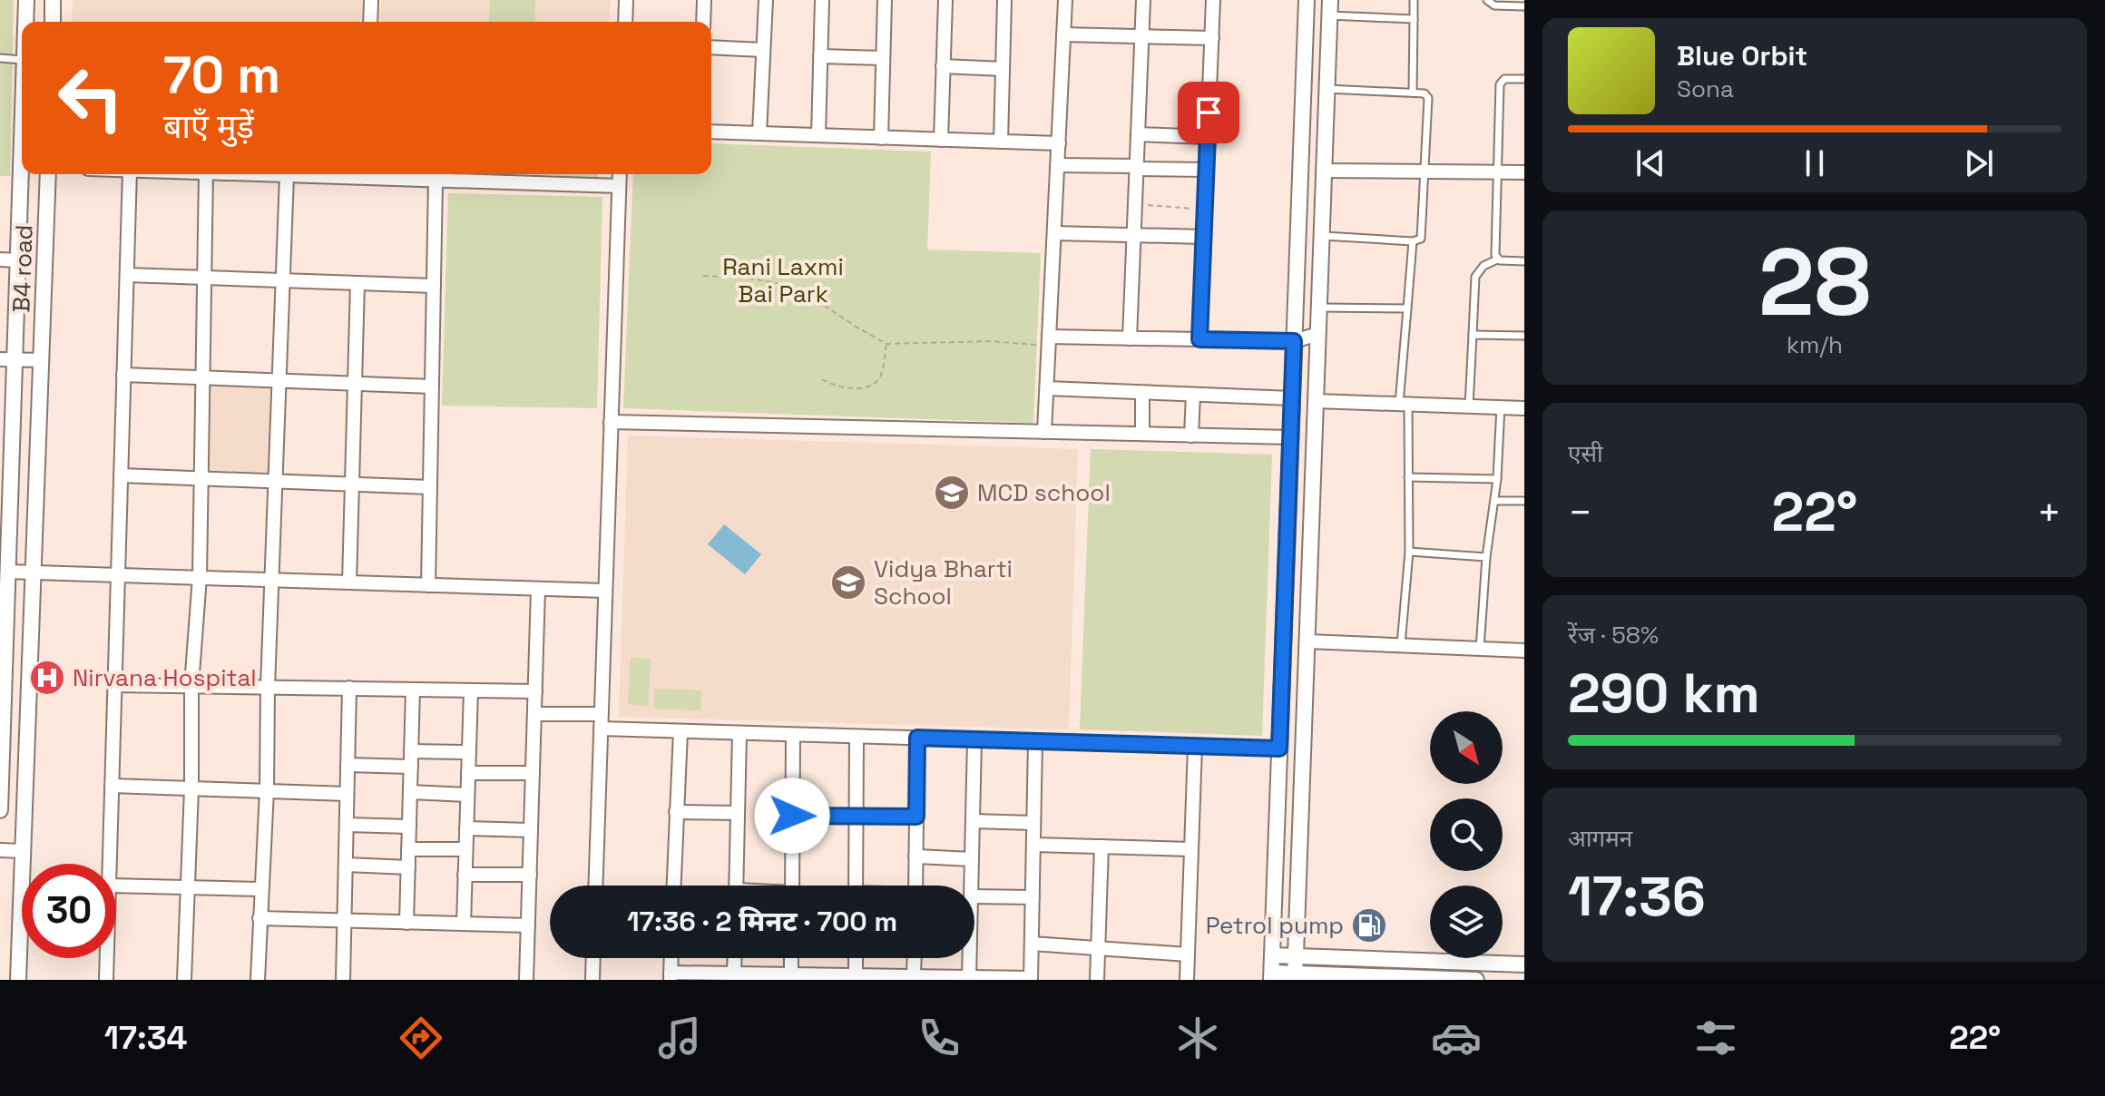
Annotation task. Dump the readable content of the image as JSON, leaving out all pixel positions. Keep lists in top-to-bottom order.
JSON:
{
  "streets": {
    "street": ["B4 road"]
  },
  "parks": ["Rani Laxmi Bai Park"],
  "places": {
    "school or university": ["MCD school", "Vidya Bharti School"],
    "hospital": ["Nirvana Hospital"],
    "fuel station": ["Petrol pump"]
  },
  "north": "bottom right",
  "page": {
    "turn": ["70 m", "बाएँ मुड़ें"],
    "song": ["Blue Orbit", "Sona"],
    "tile": [
      ["28", "km/h"],
      "एसी",
      ["रेंज · 58%", "290 km"],
      ["आगमन", "17:36"]
    ],
    "heat": ["−", "22°", "+"],
    "limit": "30",
    "trip": "17:36 · 2 मिनट · 700 m",
    "tabs": ["17:34", "22°"]
  }
}
